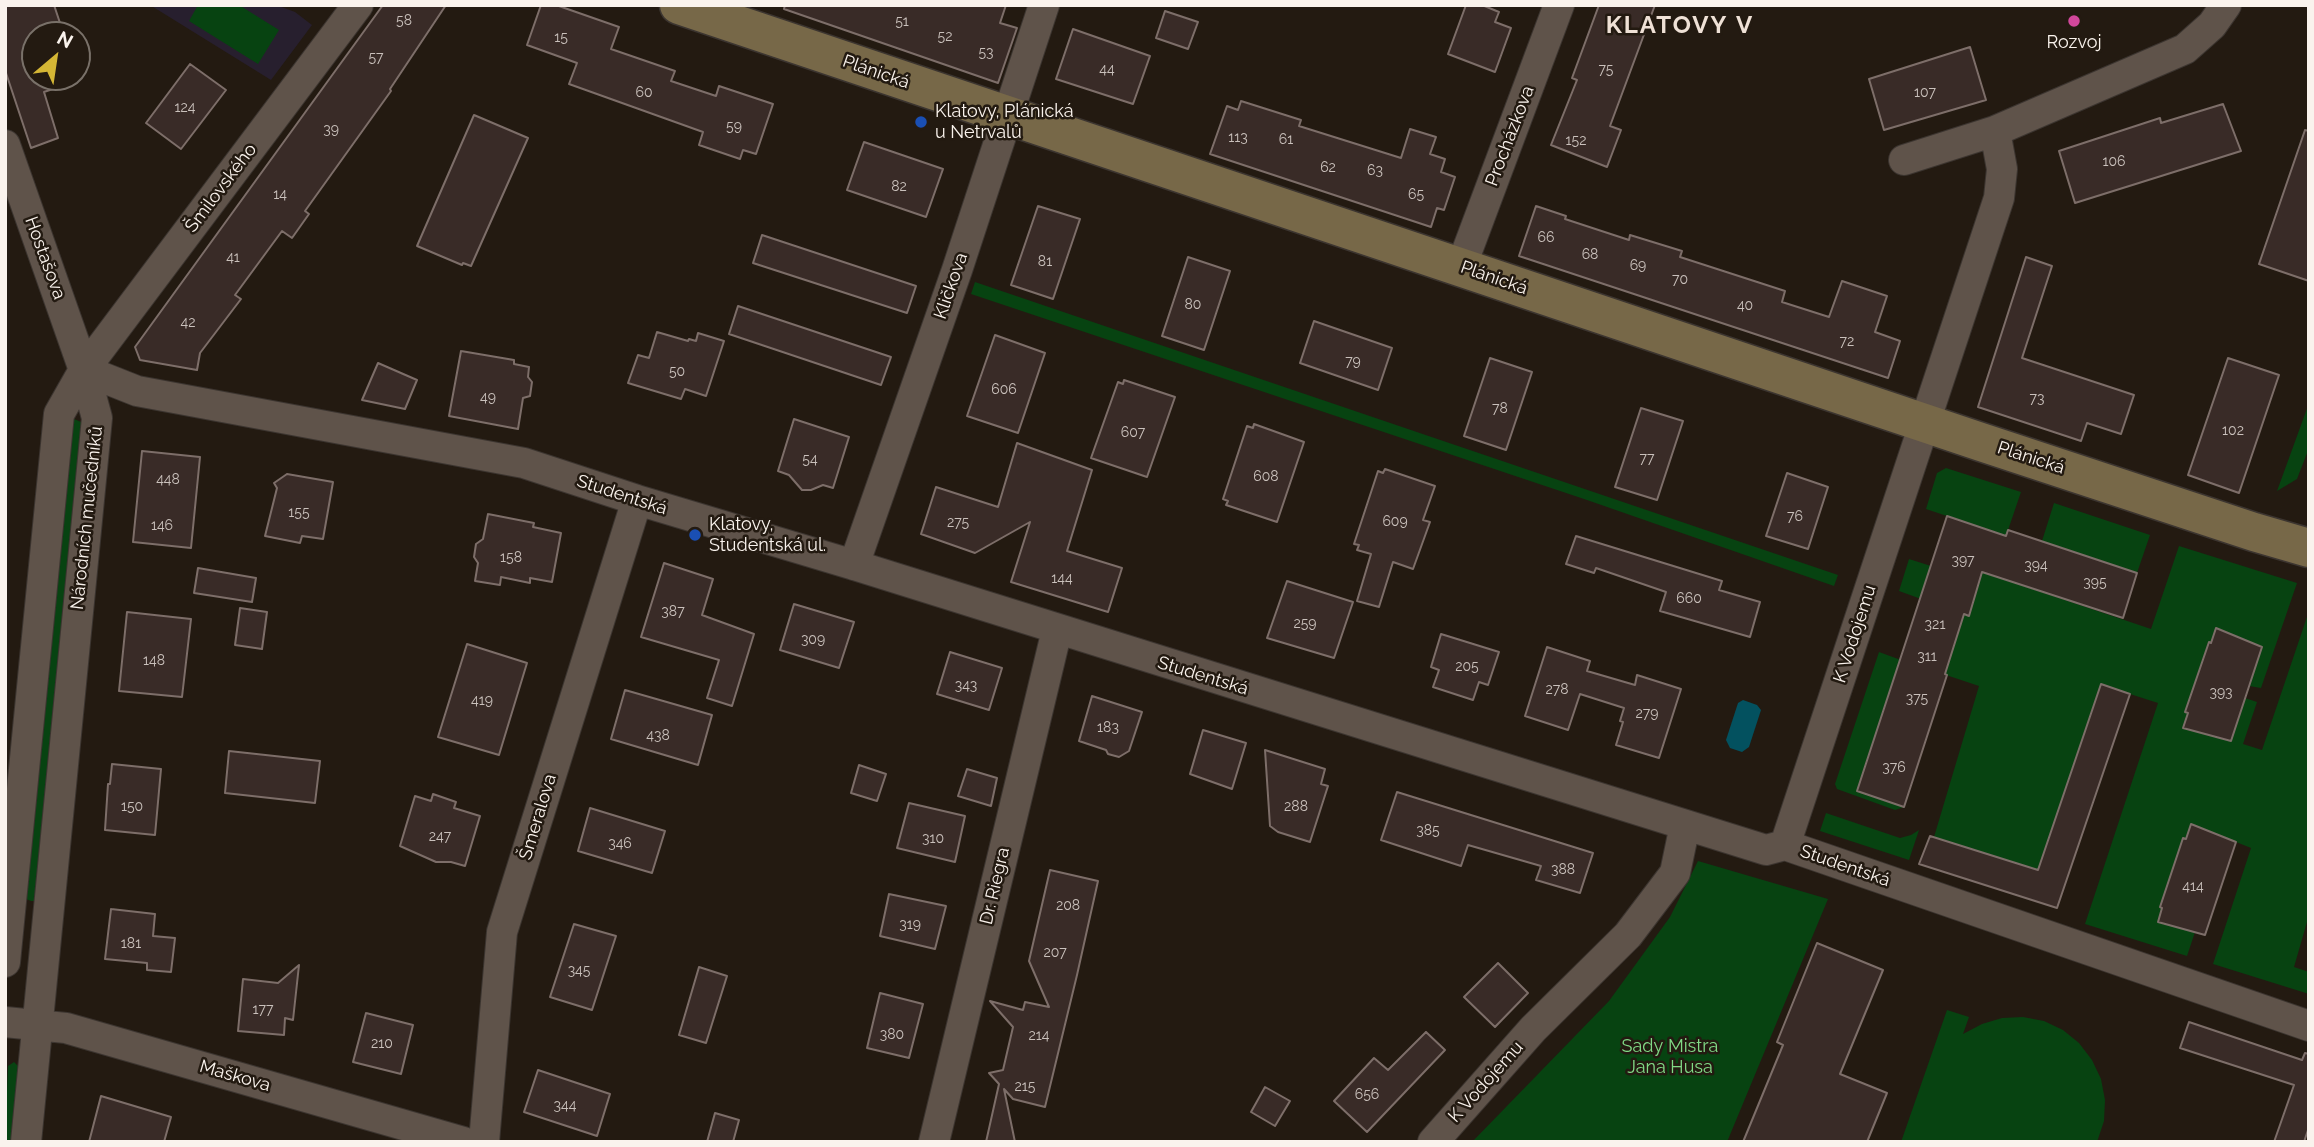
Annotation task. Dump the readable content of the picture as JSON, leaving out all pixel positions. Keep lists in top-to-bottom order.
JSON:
{
  "streets": {
    "main road": ["Plánická"],
    "street": [
      "Procházkova",
      "Šmilovského",
      "Hostašova",
      "Kličkova",
      "Studentská",
      "Národních mučedníků",
      "K Vodojemu",
      "Šmeralova",
      "Dr. Riegra",
      "Maškova"
    ]
  },
  "crossings": [
    ["Plánická", "Procházkova"],
    ["Plánická", "Kličkova"],
    ["Plánická", "K Vodojemu"],
    ["Šmilovského", "Hostašova"],
    ["Šmilovského", "Studentská"],
    ["Šmilovského", "Národních mučedníků"],
    ["Hostašova", "Studentská"],
    ["Hostašova", "Národních mučedníků"],
    ["Kličkova", "Studentská"],
    ["Studentská", "Národních mučedníků"],
    ["Studentská", "K Vodojemu"],
    ["Studentská", "Šmeralova"],
    ["Studentská", "Dr. Riegra"],
    ["Národních mučedníků", "Maškova"]
  ],
  "districts": ["KLATOVY V"],
  "parks": ["Sady Mistra Jana Husa"],
  "places": ["Rozvoj", "Klatovy, Plánická u Netrvalů", "Klatovy, Studentská ul."],
  "house_numbers": [
    "58",
    "51",
    "52",
    "15",
    "53",
    "57",
    "44",
    "75",
    "60",
    "107",
    "124",
    "59",
    "39",
    "113",
    "61",
    "152",
    "106",
    "62",
    "63",
    "82",
    "14",
    "65",
    "66",
    "68",
    "41",
    "81",
    "69",
    "70",
    "80",
    "40",
    "42",
    "72",
    "79",
    "50",
    "606",
    "49",
    "73",
    "78",
    "102",
    "607",
    "77",
    "54",
    "608",
    "448",
    "155",
    "76",
    "609",
    "275",
    "146",
    "158",
    "397",
    "394",
    "144",
    "395",
    "660",
    "387",
    "259",
    "321",
    "309",
    "311",
    "148",
    "205",
    "343",
    "278",
    "393",
    "375",
    "419",
    "279",
    "183",
    "438",
    "376",
    "150",
    "288",
    "385",
    "247",
    "310",
    "346",
    "388",
    "414",
    "208",
    "319",
    "181",
    "207",
    "345",
    "177",
    "380",
    "214",
    "210",
    "215",
    "656",
    "344"
  ],
  "north": "top right"
}
